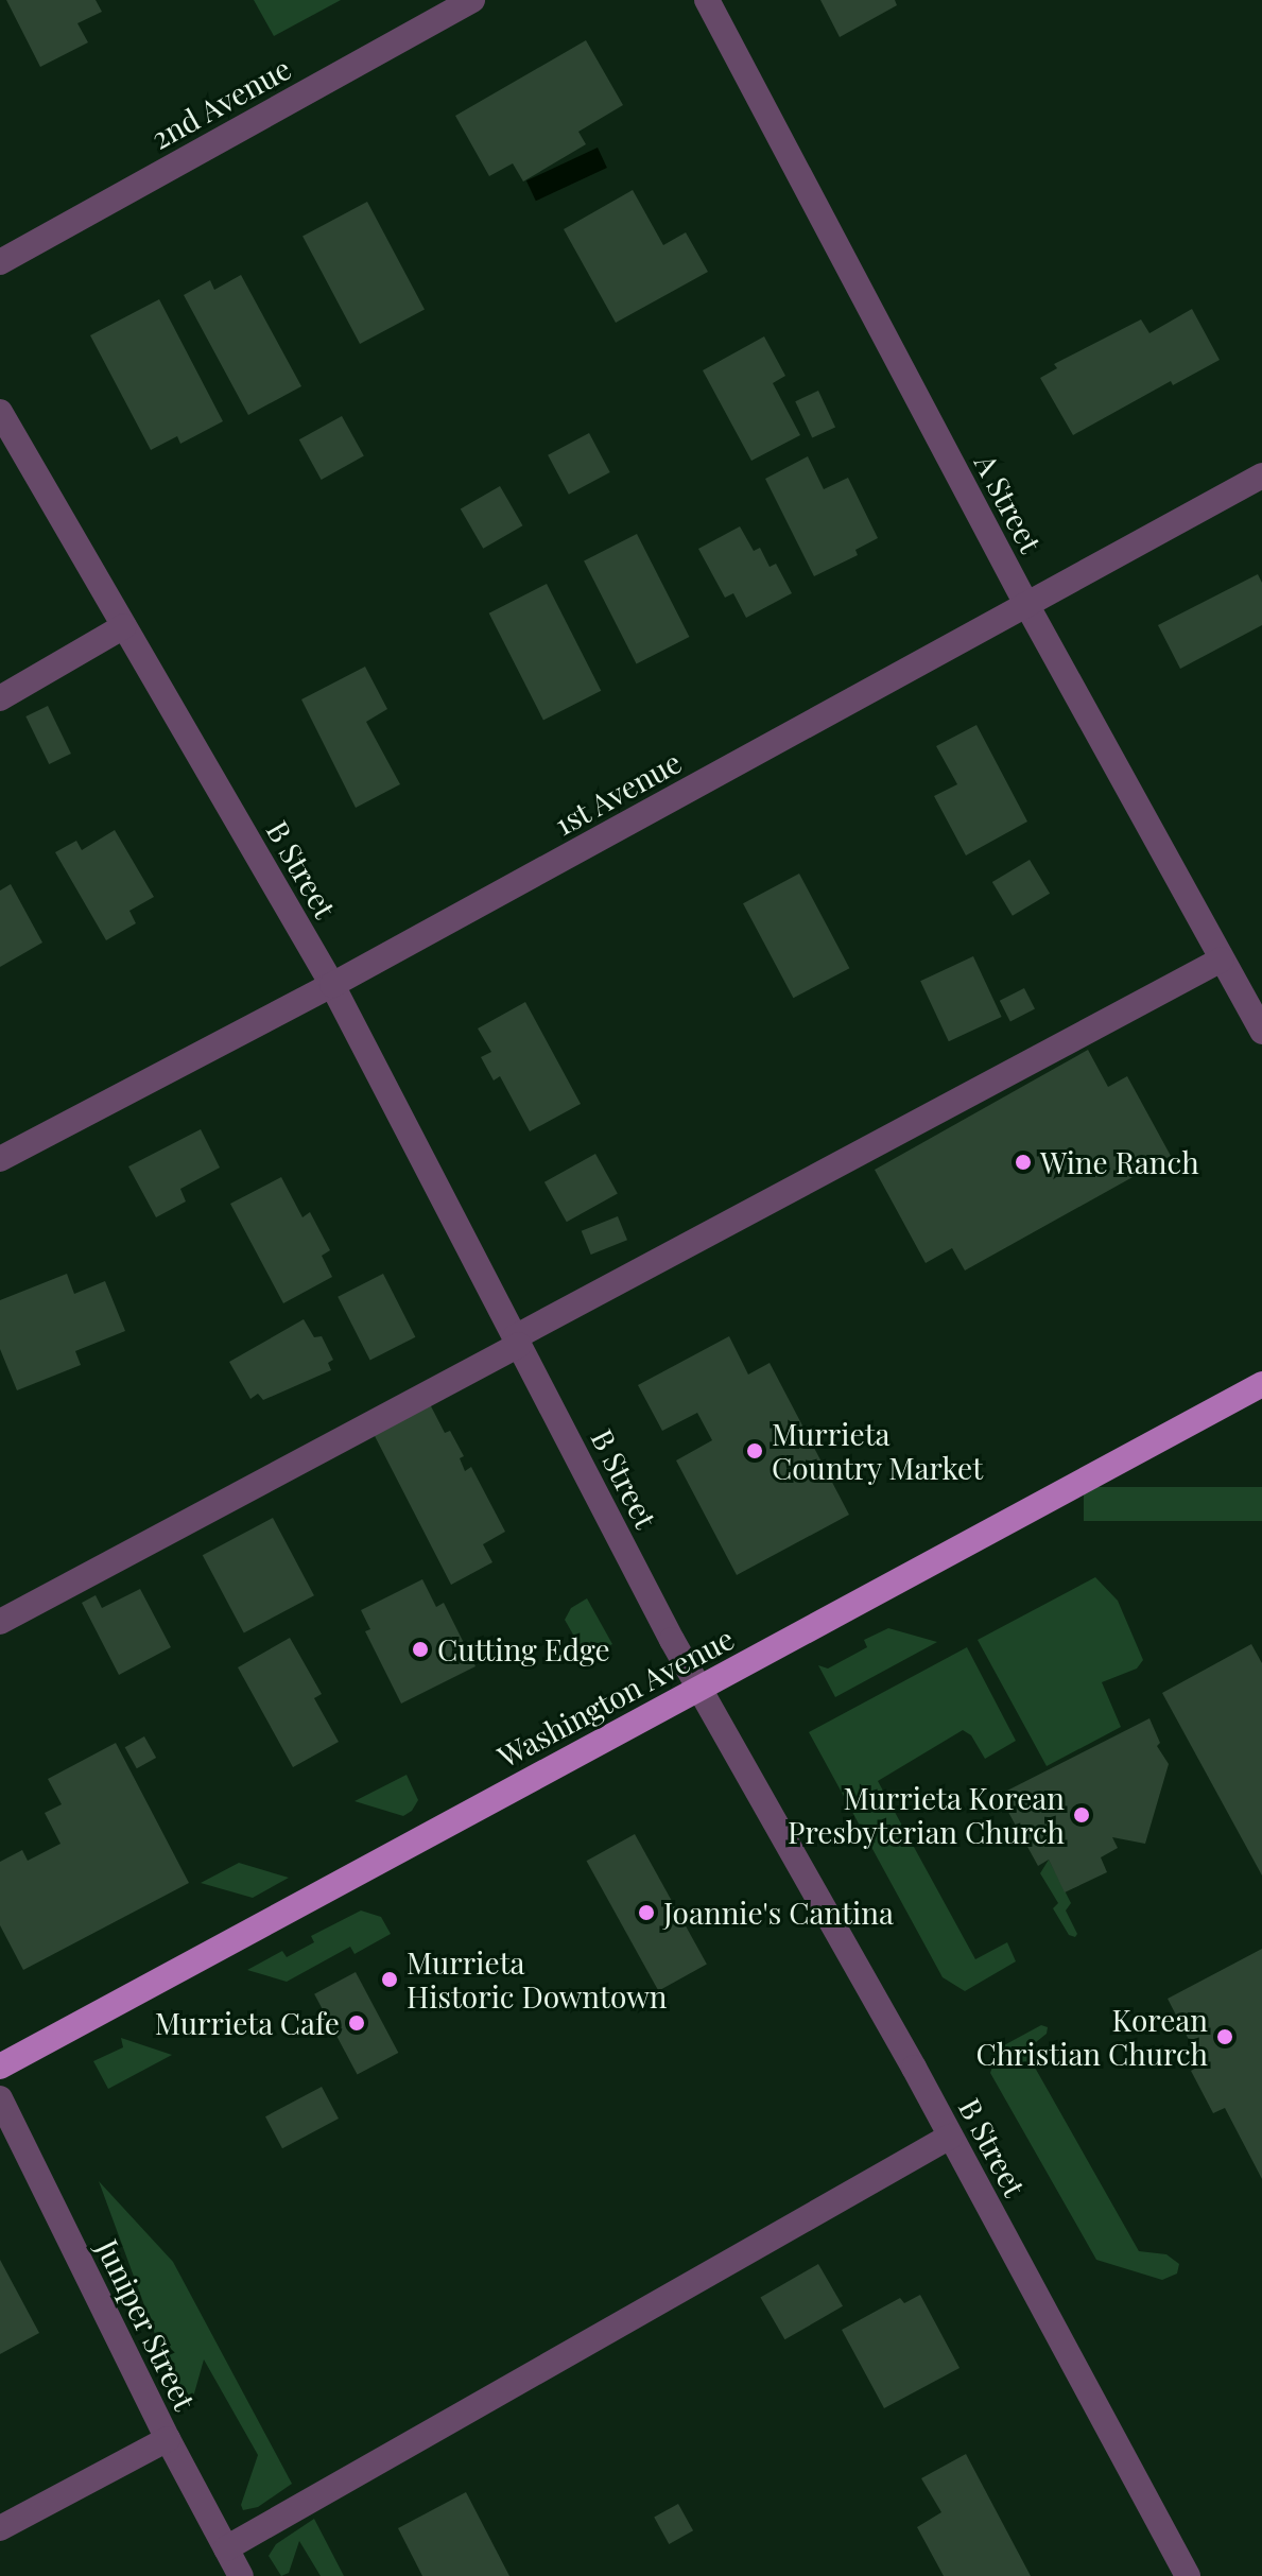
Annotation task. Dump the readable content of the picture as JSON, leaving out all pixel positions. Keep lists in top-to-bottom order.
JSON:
{
  "streets": {
    "main road": ["Washington Avenue"],
    "street": [
      "2nd Avenue",
      "A Street",
      "1st Avenue",
      "B Street",
      "Juniper Street"
    ]
  },
  "crossings": [
    ["A Street", "1st Avenue"],
    ["1st Avenue", "B Street"],
    ["B Street", "Washington Avenue"]
  ],
  "places": [
    "Wine Ranch",
    "Murrieta Country Market",
    "Cutting Edge",
    "Murrieta Korean Presbyterian Church",
    "Joannie's Cantina",
    "Murrieta Historic Downtown",
    "Murrieta Cafe",
    "Korean Christian Church"
  ]
}
